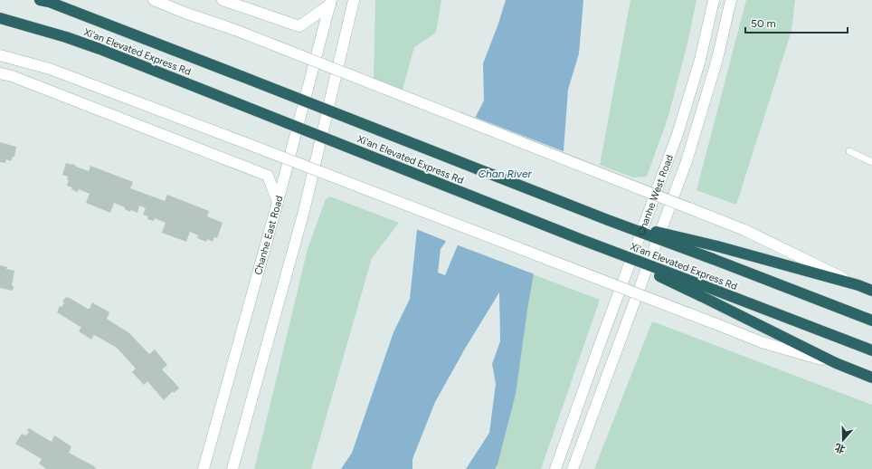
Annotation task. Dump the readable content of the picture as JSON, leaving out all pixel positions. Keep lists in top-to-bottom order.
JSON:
{
  "streets": {
    "highway": ["Xi'an Elevated Express Rd"],
    "main road": ["Chanhe West Road", "Chanhe East Road"]
  },
  "water": ["Chan River"],
  "scale_bar": "50 m",
  "north": "bottom"
}
